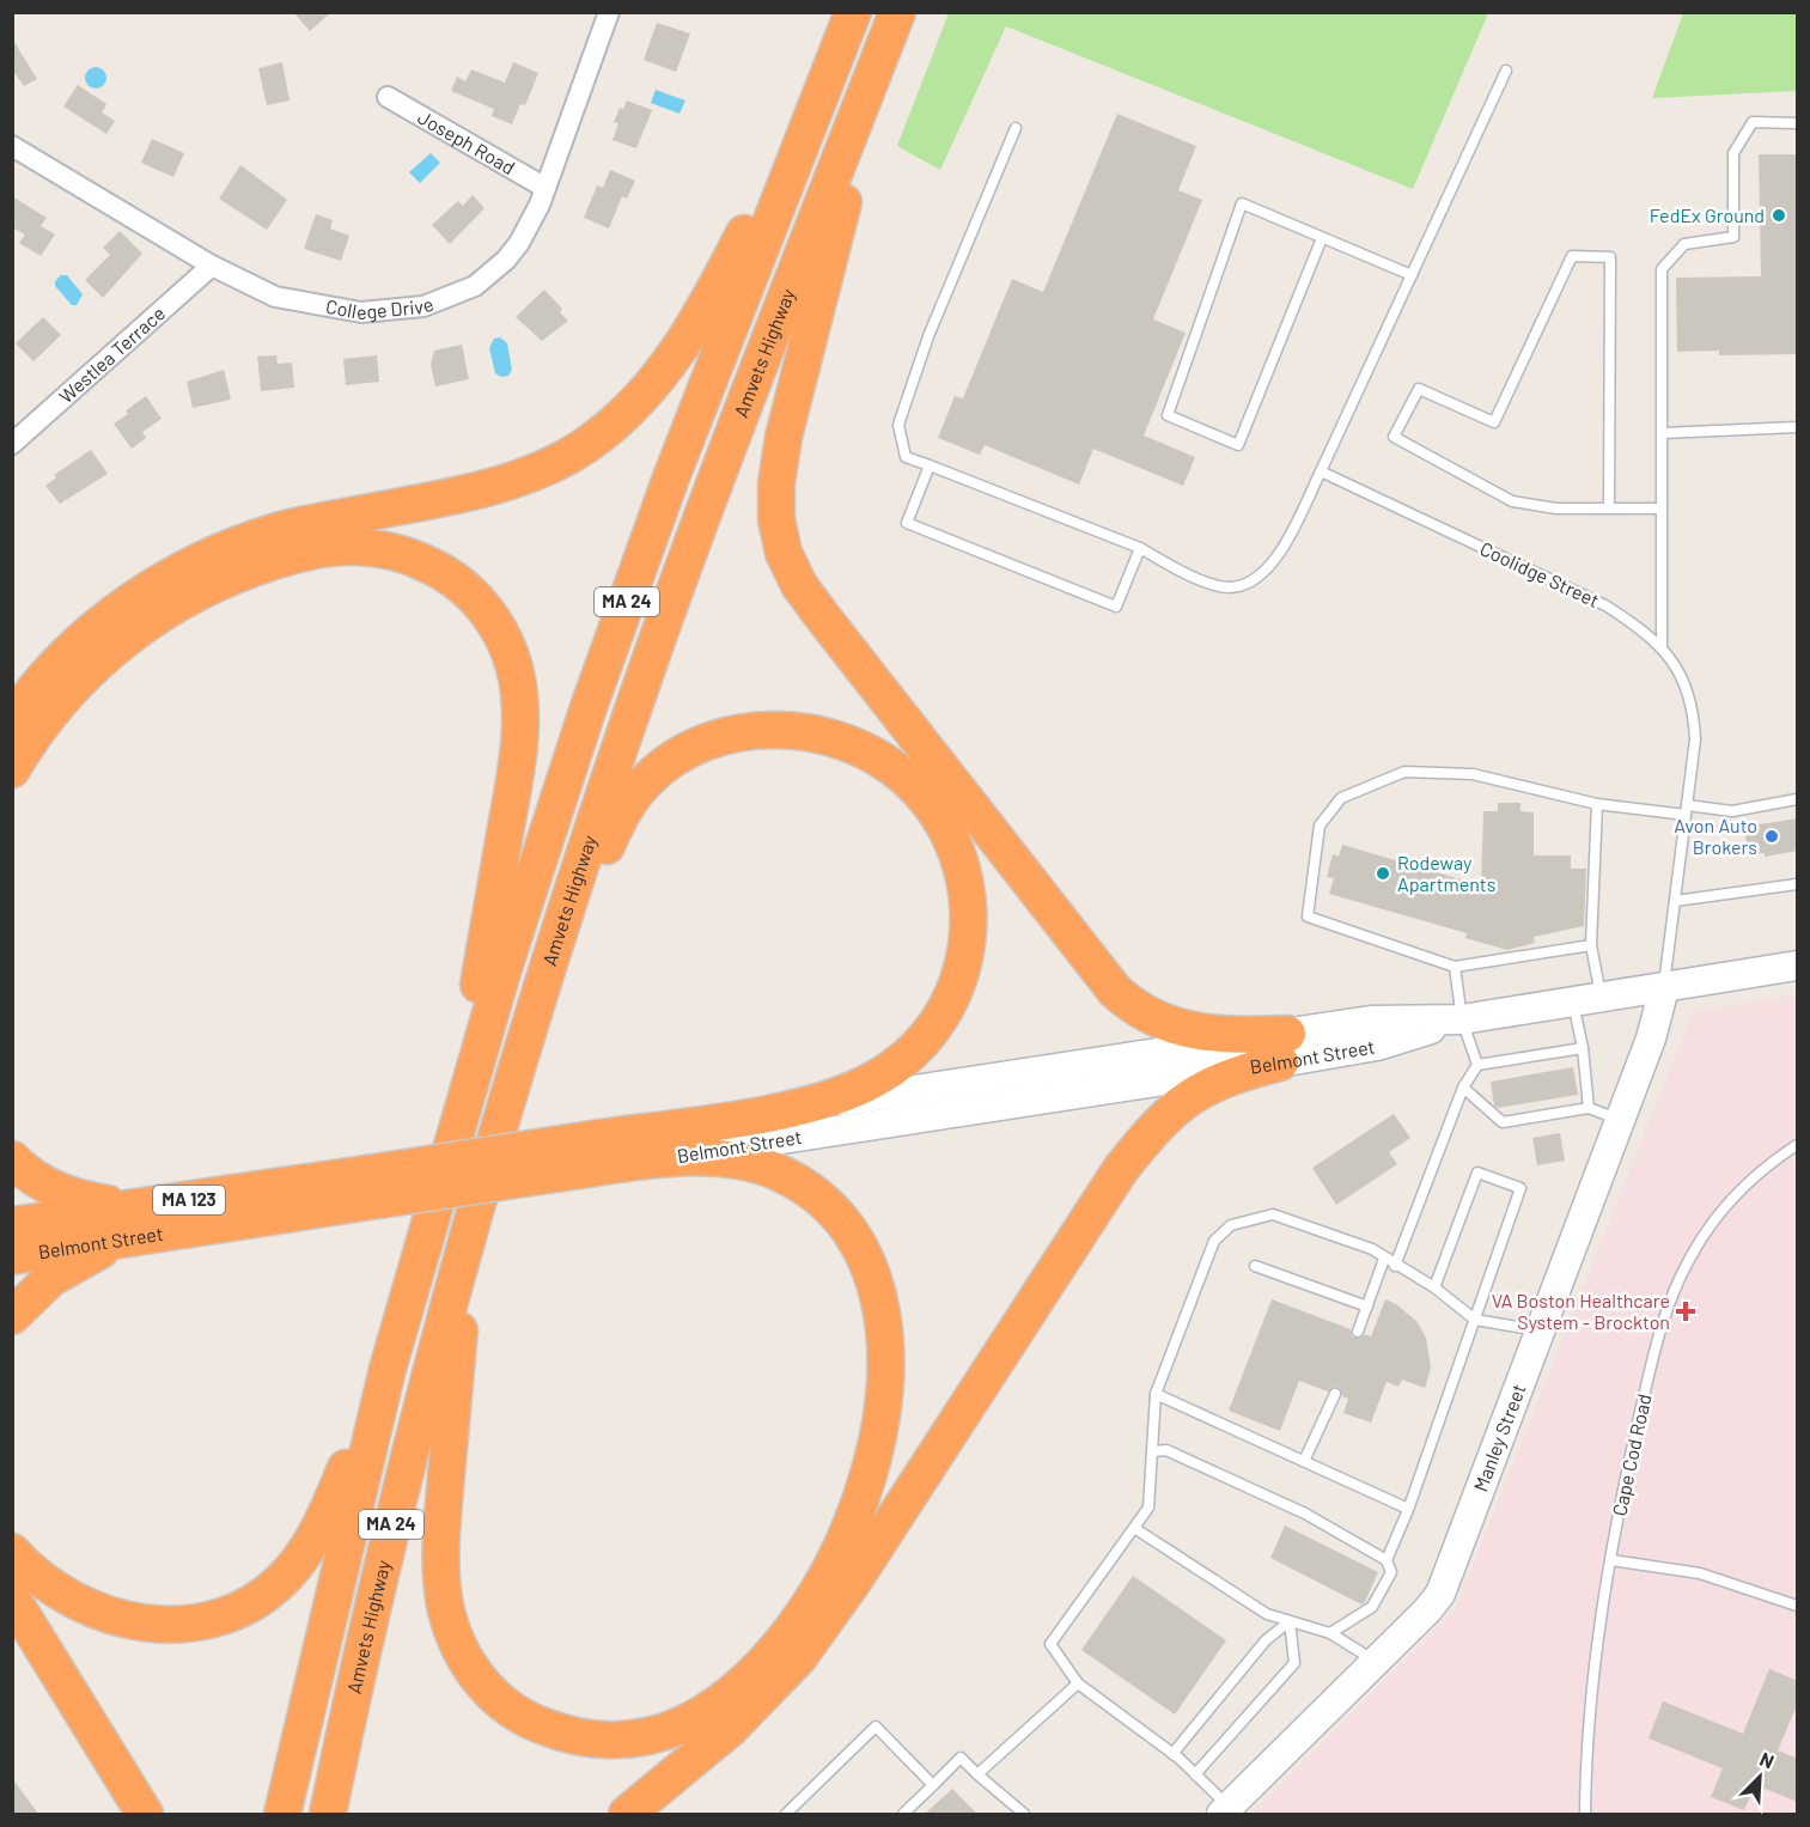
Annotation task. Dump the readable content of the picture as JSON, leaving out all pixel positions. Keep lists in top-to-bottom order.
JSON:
{
  "streets": {
    "highway": [
      "Amvets Highway",
      "MA 24",
      "Belmont Street",
      "MA 123"
    ],
    "main road": ["Manley Street"],
    "street": ["Joseph Road", "College Drive", "Westlea Terrace"],
    "lane": ["Coolidge Street", "Cape Cod Road"]
  },
  "crossings": [
    ["Joseph Road", "College Drive"],
    ["College Drive", "Westlea Terrace"],
    ["Coolidge Street", "Belmont Street"],
    ["Coolidge Street", "Manley Street"],
    ["Belmont Street", "Manley Street"]
  ],
  "places": {
    "other": ["FedEx Ground", "Avon Auto Brokers", "Rodeway Apartments"],
    "health": ["VA Boston Healthcare System - Brockton"]
  },
  "north": "top right"
}
